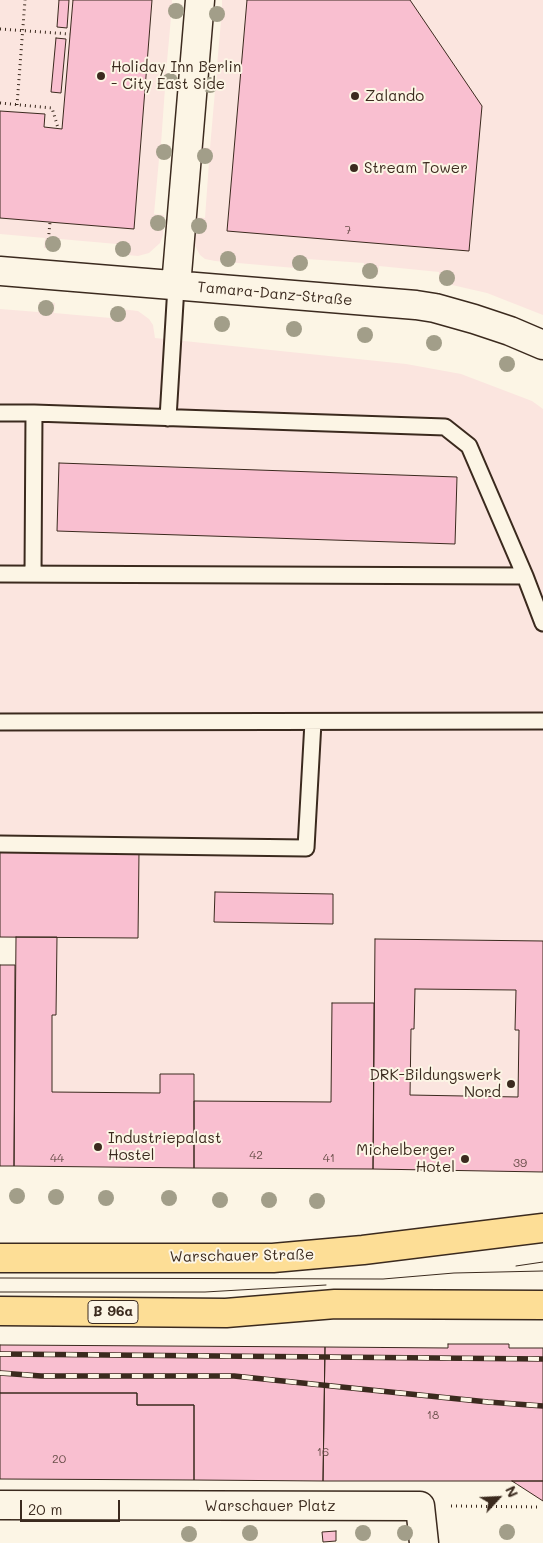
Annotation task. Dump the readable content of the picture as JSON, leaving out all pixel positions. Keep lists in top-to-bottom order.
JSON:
{
  "streets": {
    "main road": ["Warschauer Straße", "B 96a"],
    "street": ["Tamara-Danz-Straße", "Warschauer Platz"]
  },
  "places": [
    "Holiday Inn Berlin - City East Side",
    "Zalando",
    "Stream Tower",
    "DRK-Bildungswerk Nord",
    "Industriepalast Hostel",
    "Michelberger Hotel"
  ],
  "house_numbers": [
    "7",
    "42",
    "44",
    "41",
    "39",
    "18",
    "16",
    "20"
  ],
  "scale_bar": "20 m",
  "north": "top right"
}
